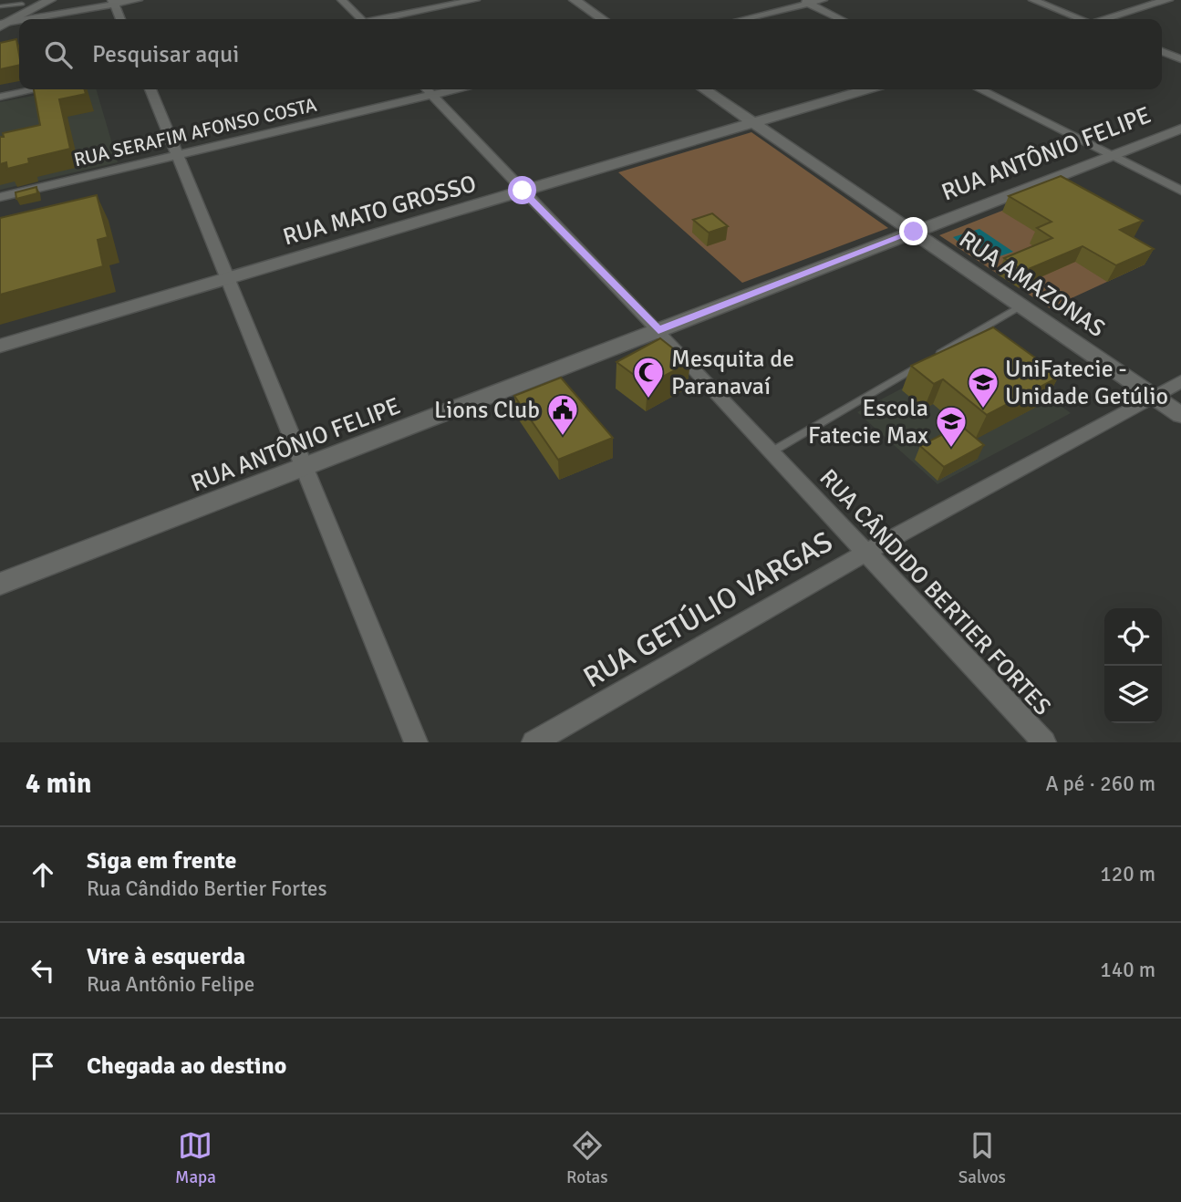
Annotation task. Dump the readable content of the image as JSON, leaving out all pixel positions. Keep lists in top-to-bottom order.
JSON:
{
  "streets": {
    "street": [
      "RUA SERAFIM AFONSO COSTA",
      "RUA ANTÔNIO FELIPE",
      "RUA MATO GROSSO",
      "RUA AMAZONAS",
      "RUA CÂNDIDO BERTIER FORTES",
      "RUA GETÚLIO VARGAS"
    ]
  },
  "crossings": [
    ["RUA SERAFIM AFONSO COSTA", "RUA CÂNDIDO BERTIER FORTES"],
    ["RUA ANTÔNIO FELIPE", "RUA AMAZONAS"],
    ["RUA ANTÔNIO FELIPE", "RUA CÂNDIDO BERTIER FORTES"],
    ["RUA MATO GROSSO", "RUA AMAZONAS"],
    ["RUA MATO GROSSO", "RUA CÂNDIDO BERTIER FORTES"],
    ["RUA AMAZONAS", "RUA GETÚLIO VARGAS"],
    ["RUA CÂNDIDO BERTIER FORTES", "RUA GETÚLIO VARGAS"]
  ],
  "places": {
    "mosque": ["Mesquita de Paranavaí"],
    "school or university": ["UniFatecie - Unidade Getúlio", "Escola Fatecie Max"],
    "public building": ["Lions Club"]
  },
  "page": {
    "search": "Pesquisar aqui",
    "heading": ["4 min", "A pé · 260 m"],
    "list": [
      ["Siga em frente", "Rua Cândido Bertier Fortes", "120 m"],
      ["Vire à esquerda", "Rua Antônio Felipe", "140 m"],
      "Chegada ao destino"
    ],
    "nav": ["Mapa", "Rotas", "Salvos"]
  }
}
